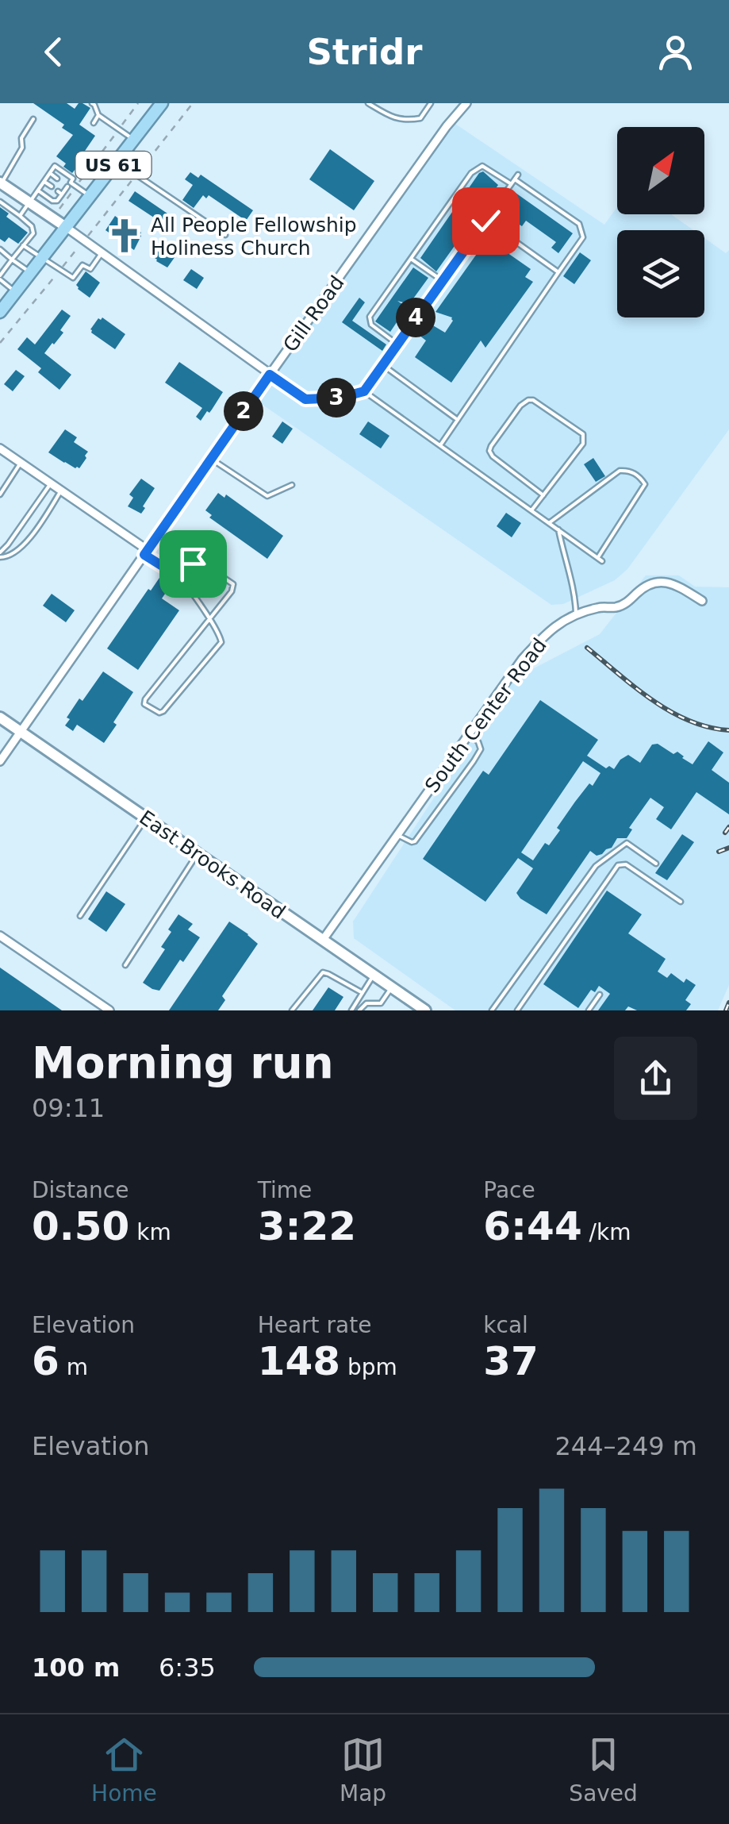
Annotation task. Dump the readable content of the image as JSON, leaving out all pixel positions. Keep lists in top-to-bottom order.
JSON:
{
  "streets": {
    "highway": ["US 61"],
    "main road": ["East Brooks Road"],
    "street": ["Gill Road", "South Center Road"]
  },
  "crossings": [
    ["Gill Road", "East Brooks Road"],
    ["South Center Road", "East Brooks Road"]
  ],
  "places": {
    "church": ["All People Fellowship Holiness Church"]
  },
  "north": "top right",
  "page": {
    "header": "Stridr",
    "pins": ["4", "3", "2"],
    "heading": ["Morning run", "09:11"],
    "stats": [
      ["Distance", "0.50 km"],
      ["Time", "3:22"],
      ["Pace", "6:44 /km"],
      ["Elevation", "6 m"],
      ["Heart rate", "148 bpm"],
      ["kcal", "37"]
    ],
    "chart": ["Elevation", "244–249 m"],
    "list": [
      {
        "name": "100 m",
        "note": "6:35"
      }
    ],
    "tabs": ["Home", "Map", "Saved"]
  }
}
